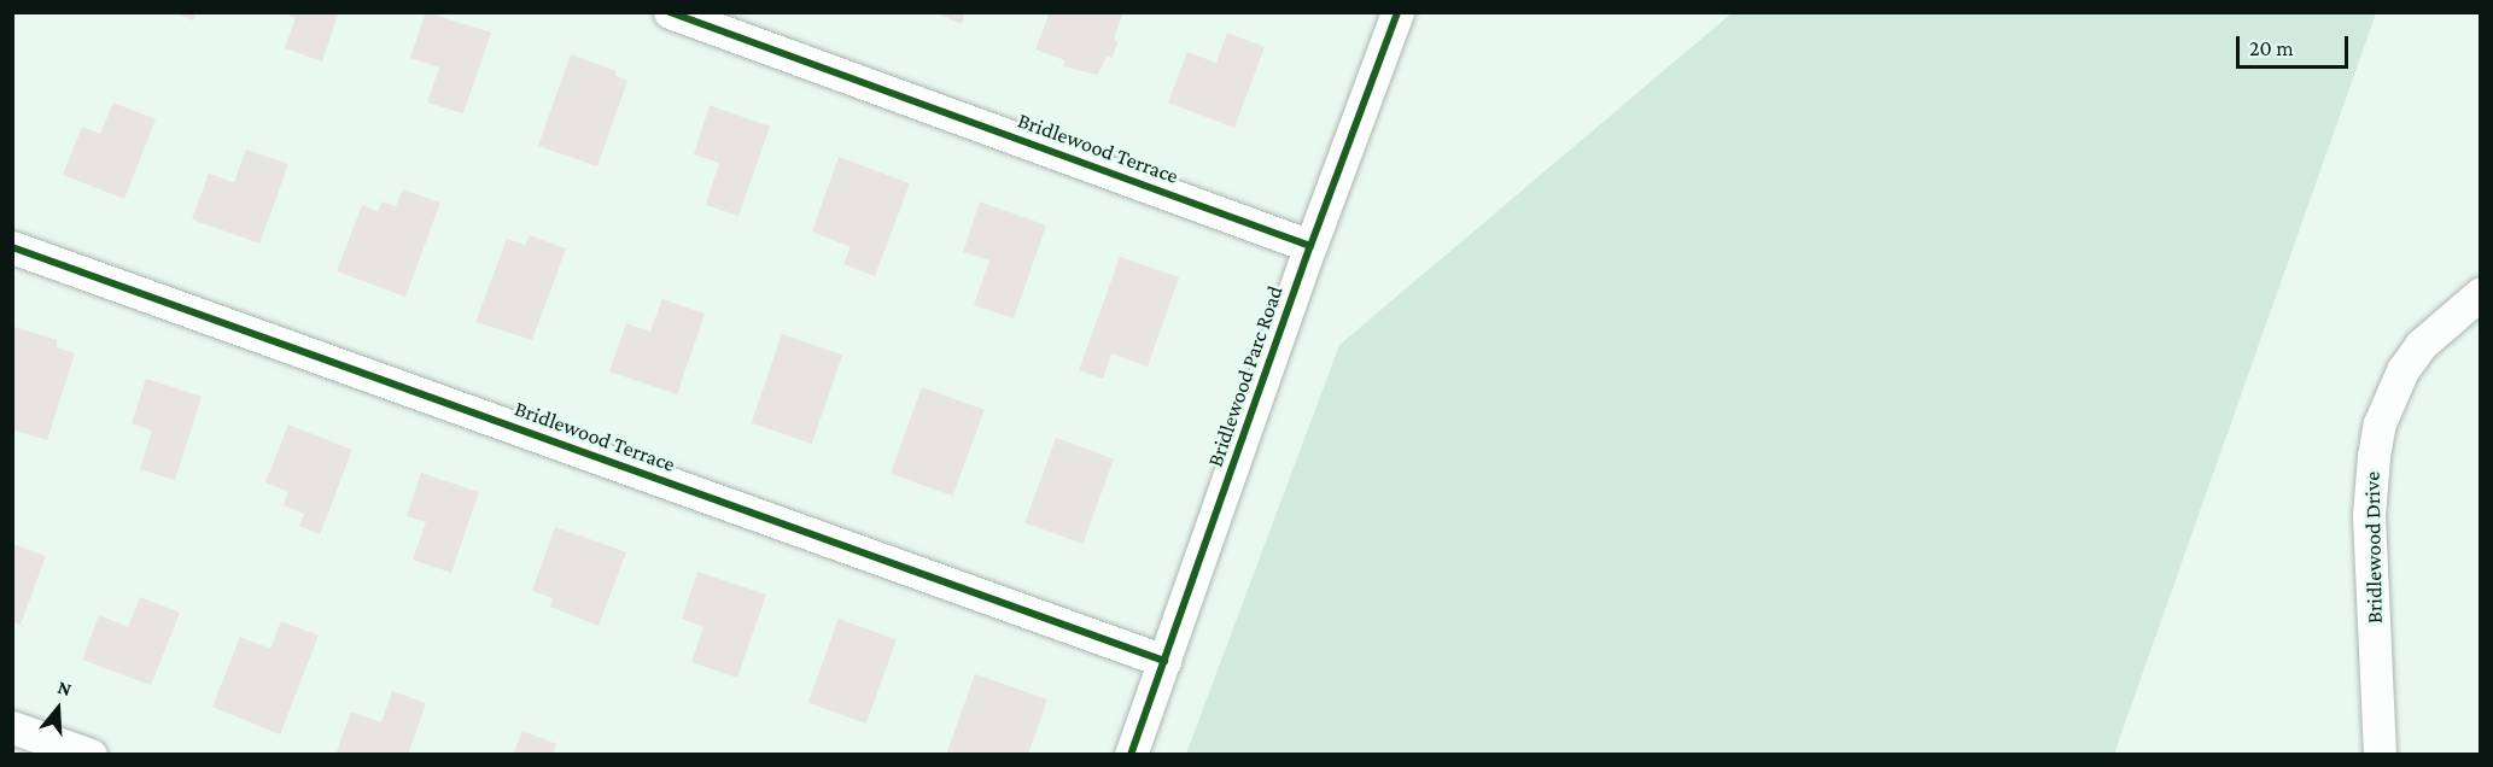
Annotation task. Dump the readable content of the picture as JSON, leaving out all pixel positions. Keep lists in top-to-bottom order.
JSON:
{
  "streets": {
    "street": ["Bridlewood Terrace", "Bridlewood Parc Road", "Bridlewood Drive"]
  },
  "crossings": [
    ["Bridlewood Terrace", "Bridlewood Parc Road"]
  ],
  "scale_bar": "20 m",
  "north": "top"
}
